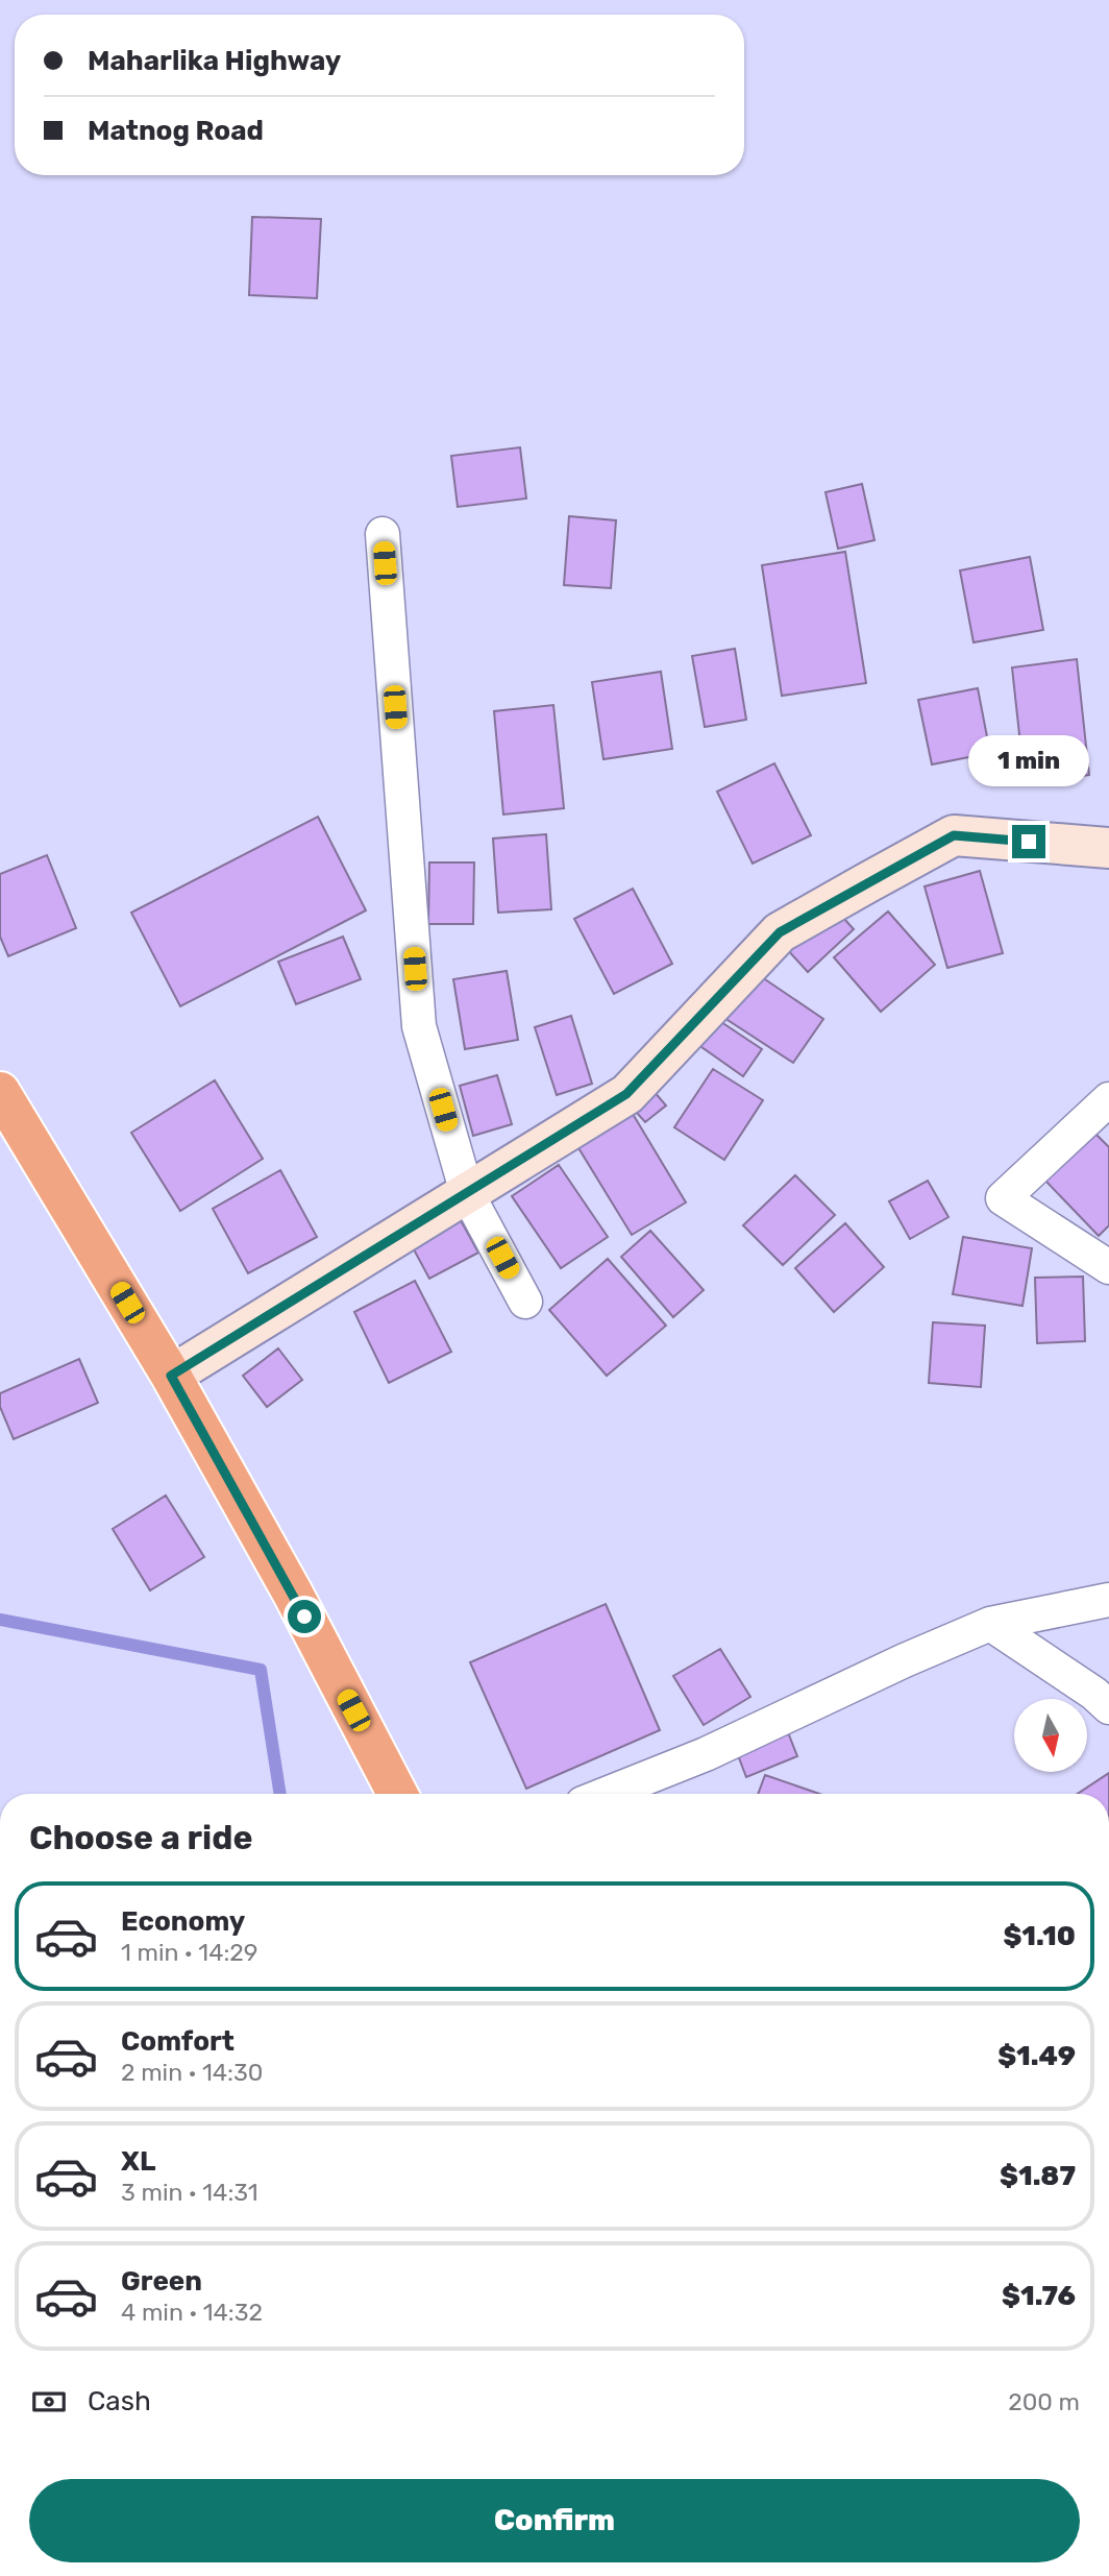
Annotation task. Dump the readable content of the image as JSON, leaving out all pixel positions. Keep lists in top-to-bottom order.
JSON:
{
  "north": "bottom",
  "page": {
    "banner": ["Maharlika Highway", "Matnog Road"],
    "bubble": "1 min",
    "heading": "Choose a ride",
    "list": [
      {
        "name": "Economy",
        "note": "1 min · 14:29",
        "value": "$1.10"
      },
      {
        "name": "Comfort",
        "note": "2 min · 14:30",
        "value": "$1.49"
      },
      {
        "name": "XL",
        "note": "3 min · 14:31",
        "value": "$1.87"
      },
      {
        "name": "Green",
        "note": "4 min · 14:32",
        "value": "$1.76"
      }
    ],
    "pay": ["Cash", "200 m"],
    "buttons": "Confirm"
  }
}
